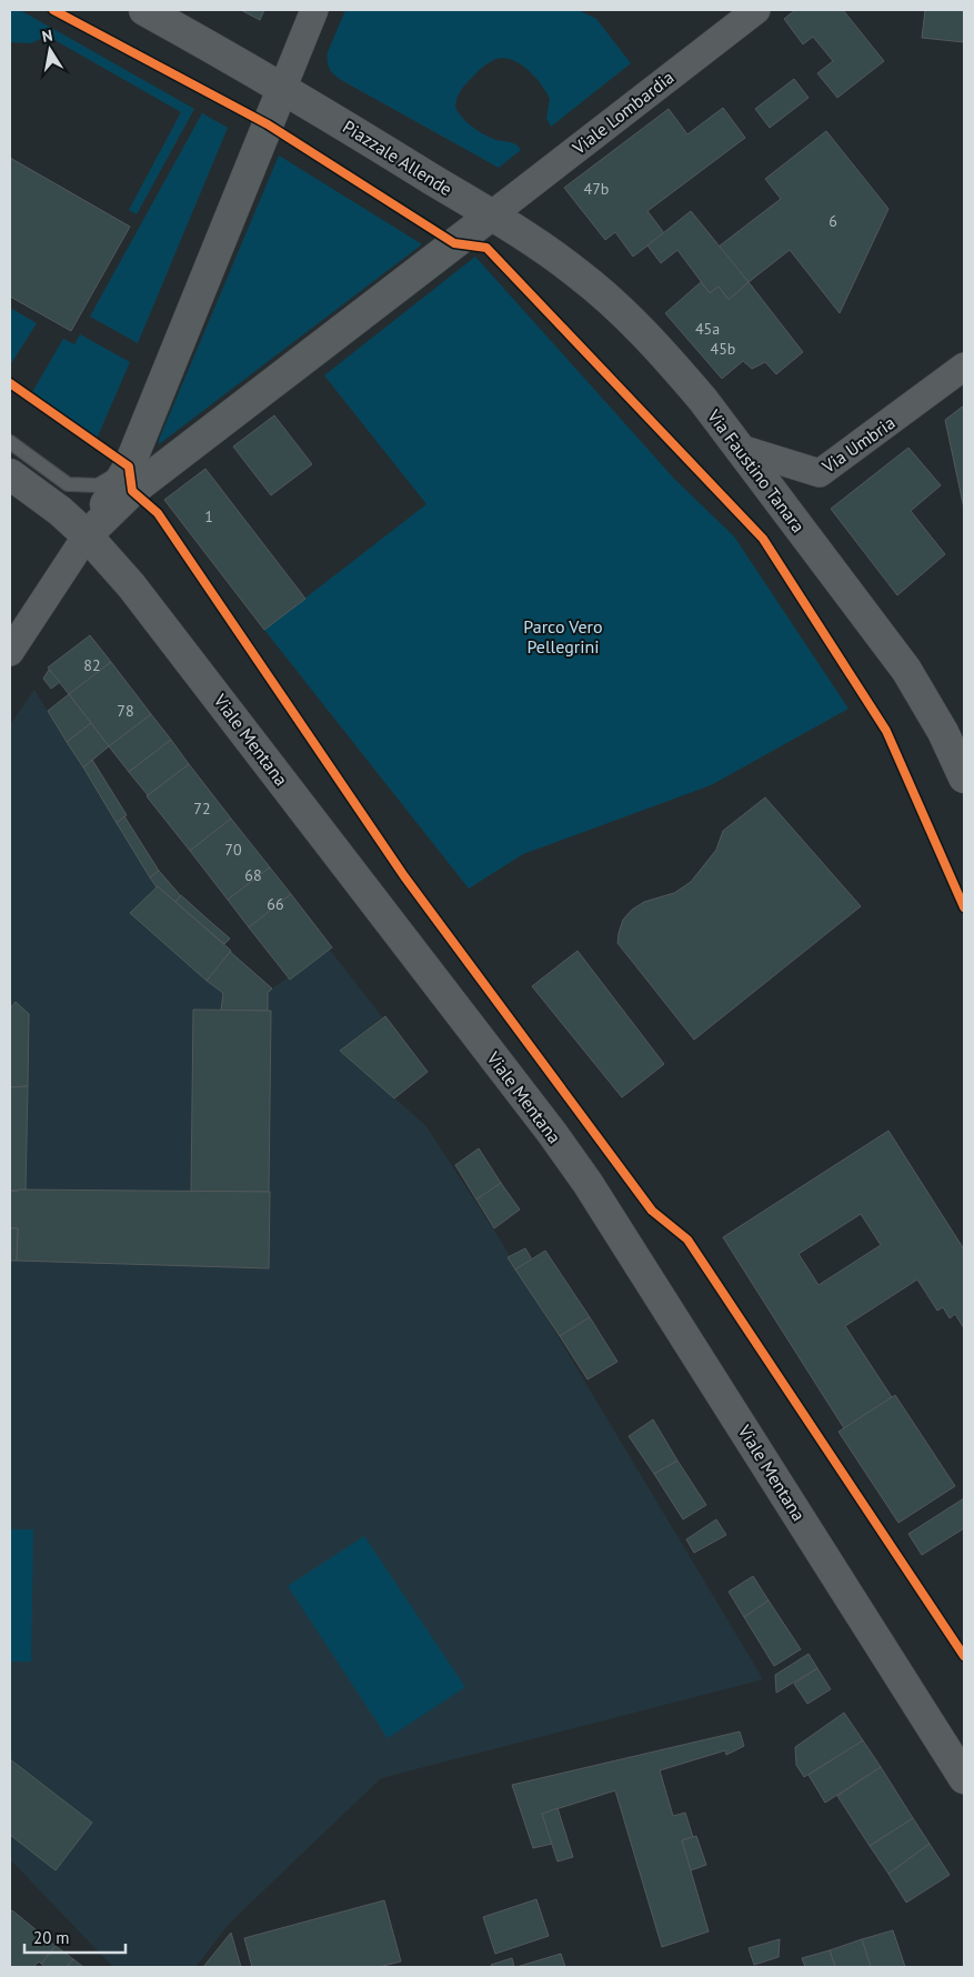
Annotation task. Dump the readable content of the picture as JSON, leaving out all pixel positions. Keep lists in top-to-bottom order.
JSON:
{
  "streets": {
    "main road": ["Piazzale Allende", "Via Faustino Tanara", "Viale Mentana"],
    "street": ["Viale Lombardia", "Via Umbria"]
  },
  "crossings": [
    ["Viale Lombardia", "Piazzale Allende"],
    ["Viale Lombardia", "Via Faustino Tanara"],
    ["Piazzale Allende", "Via Faustino Tanara"],
    ["Via Umbria", "Via Faustino Tanara"]
  ],
  "parks": ["Parco Vero Pellegrini"],
  "house_numbers": [
    "47b",
    "6",
    "45a",
    "45b",
    "1",
    "82",
    "78",
    "72",
    "70",
    "68",
    "66"
  ],
  "scale_bar": "20 m",
  "north": "top"
}
